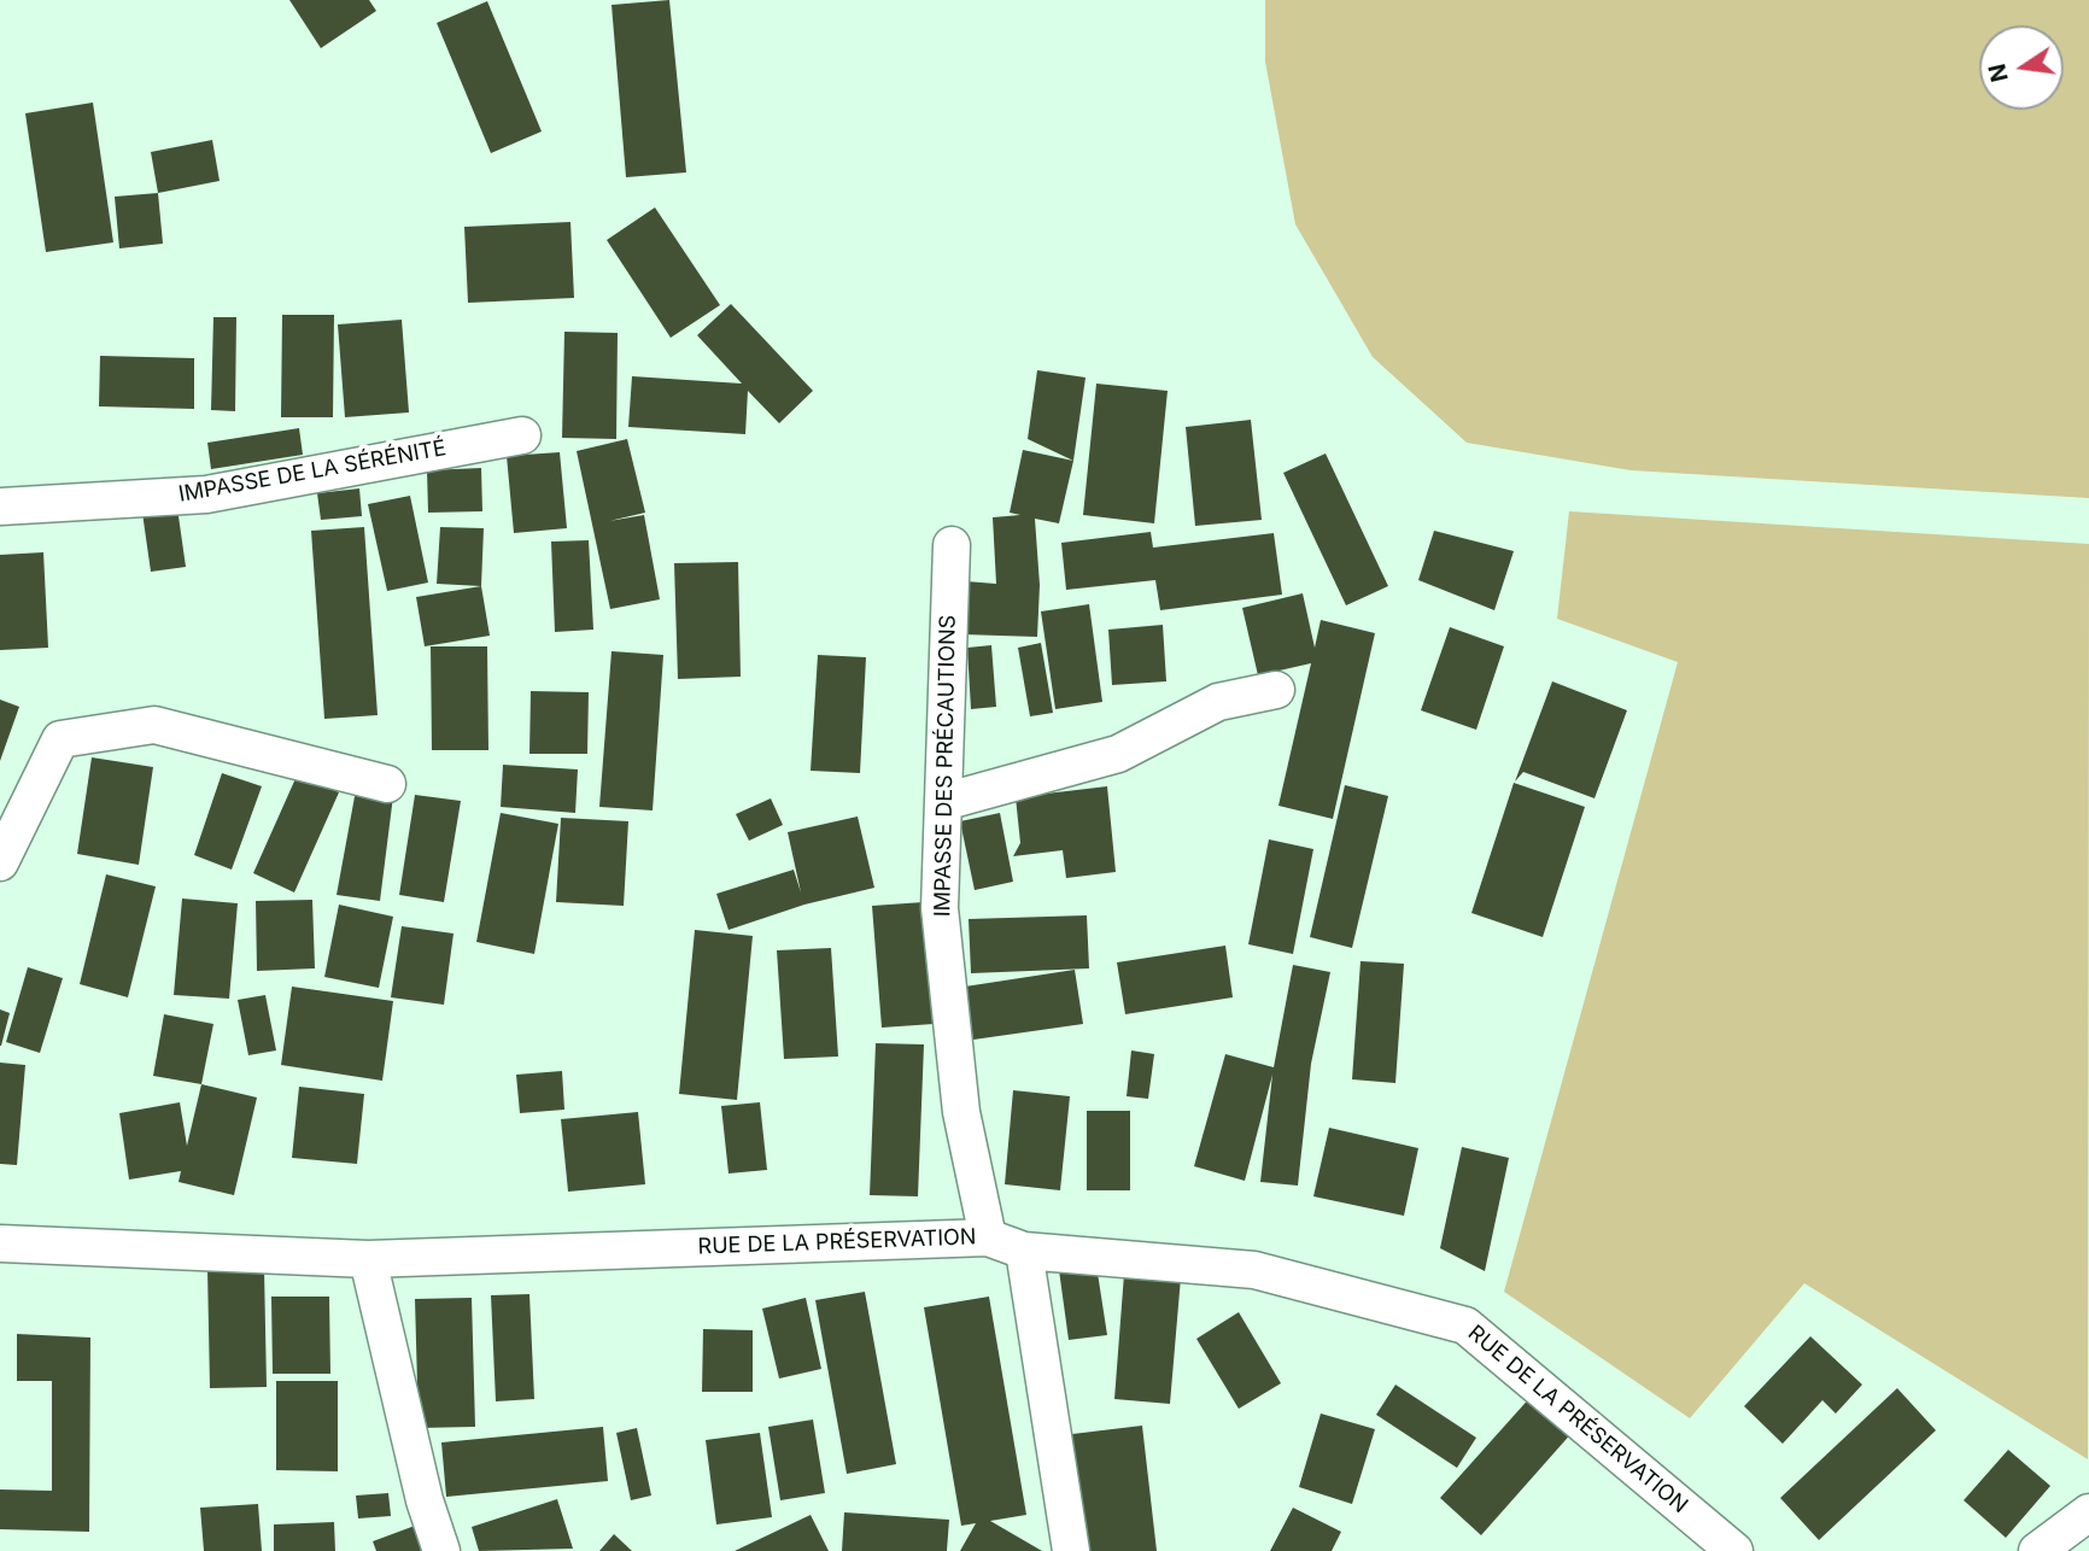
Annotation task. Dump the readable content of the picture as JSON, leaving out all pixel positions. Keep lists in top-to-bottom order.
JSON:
{
  "streets": {
    "street": ["IMPASSE DE LA SÉRÉNITÉ", "IMPASSE DES PRÉCAUTIONS", "RUE DE LA PRÉSERVATION"]
  },
  "crossings": [
    ["IMPASSE DES PRÉCAUTIONS", "RUE DE LA PRÉSERVATION"]
  ],
  "north": "left"
}
